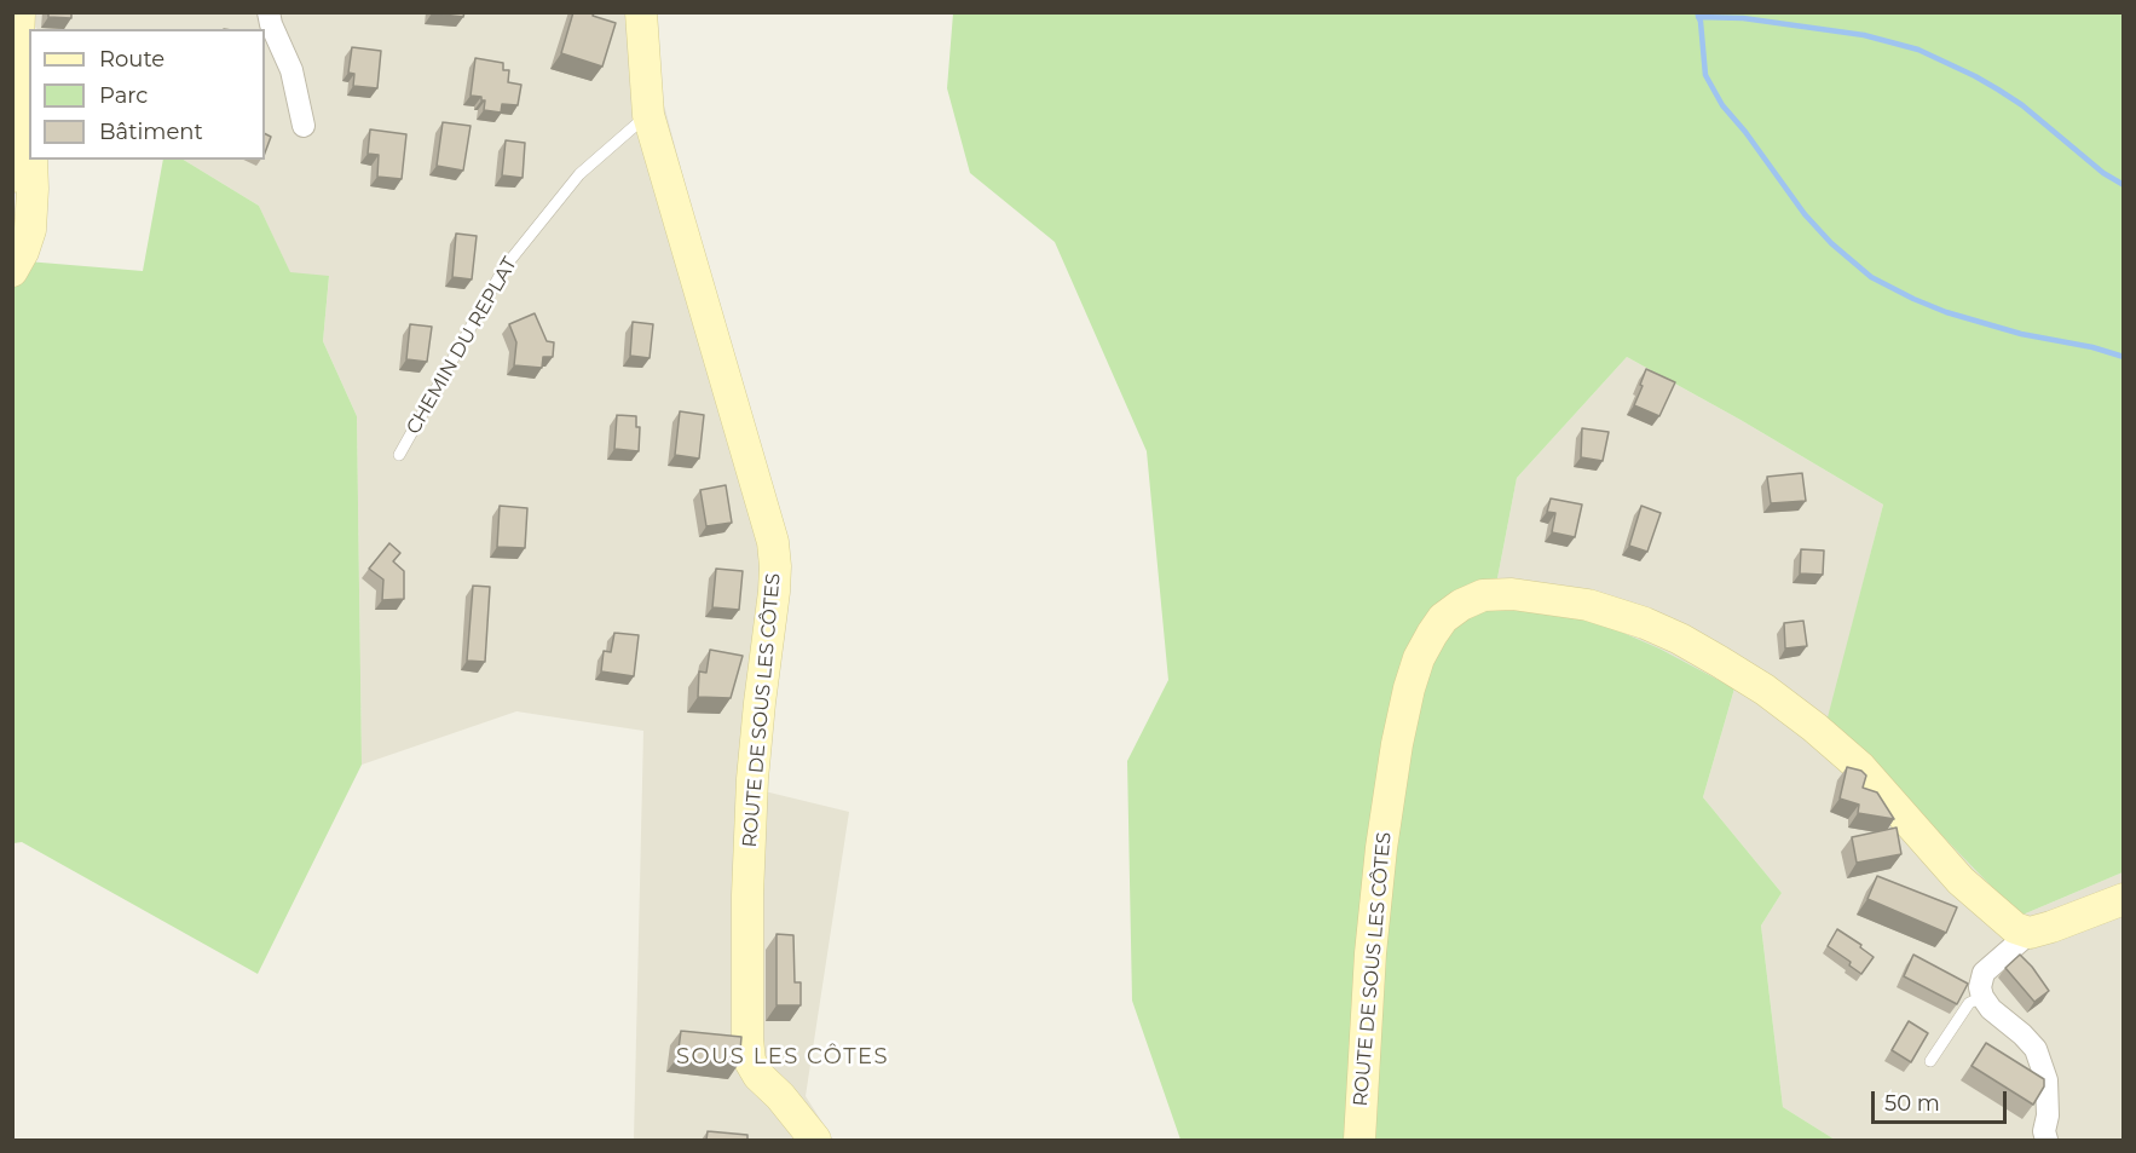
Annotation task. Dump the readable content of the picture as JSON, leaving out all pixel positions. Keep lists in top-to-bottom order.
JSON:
{
  "streets": {
    "street": ["ROUTE DE SOUS LES CÔTES"],
    "lane": ["CHEMIN DU REPLAT"]
  },
  "crossings": [
    ["CHEMIN DU REPLAT", "ROUTE DE SOUS LES CÔTES"]
  ],
  "districts": ["SOUS LES CÔTES"],
  "legend": ["Route", "Parc", "Bâtiment"],
  "scale_bar": "50 m"
}
